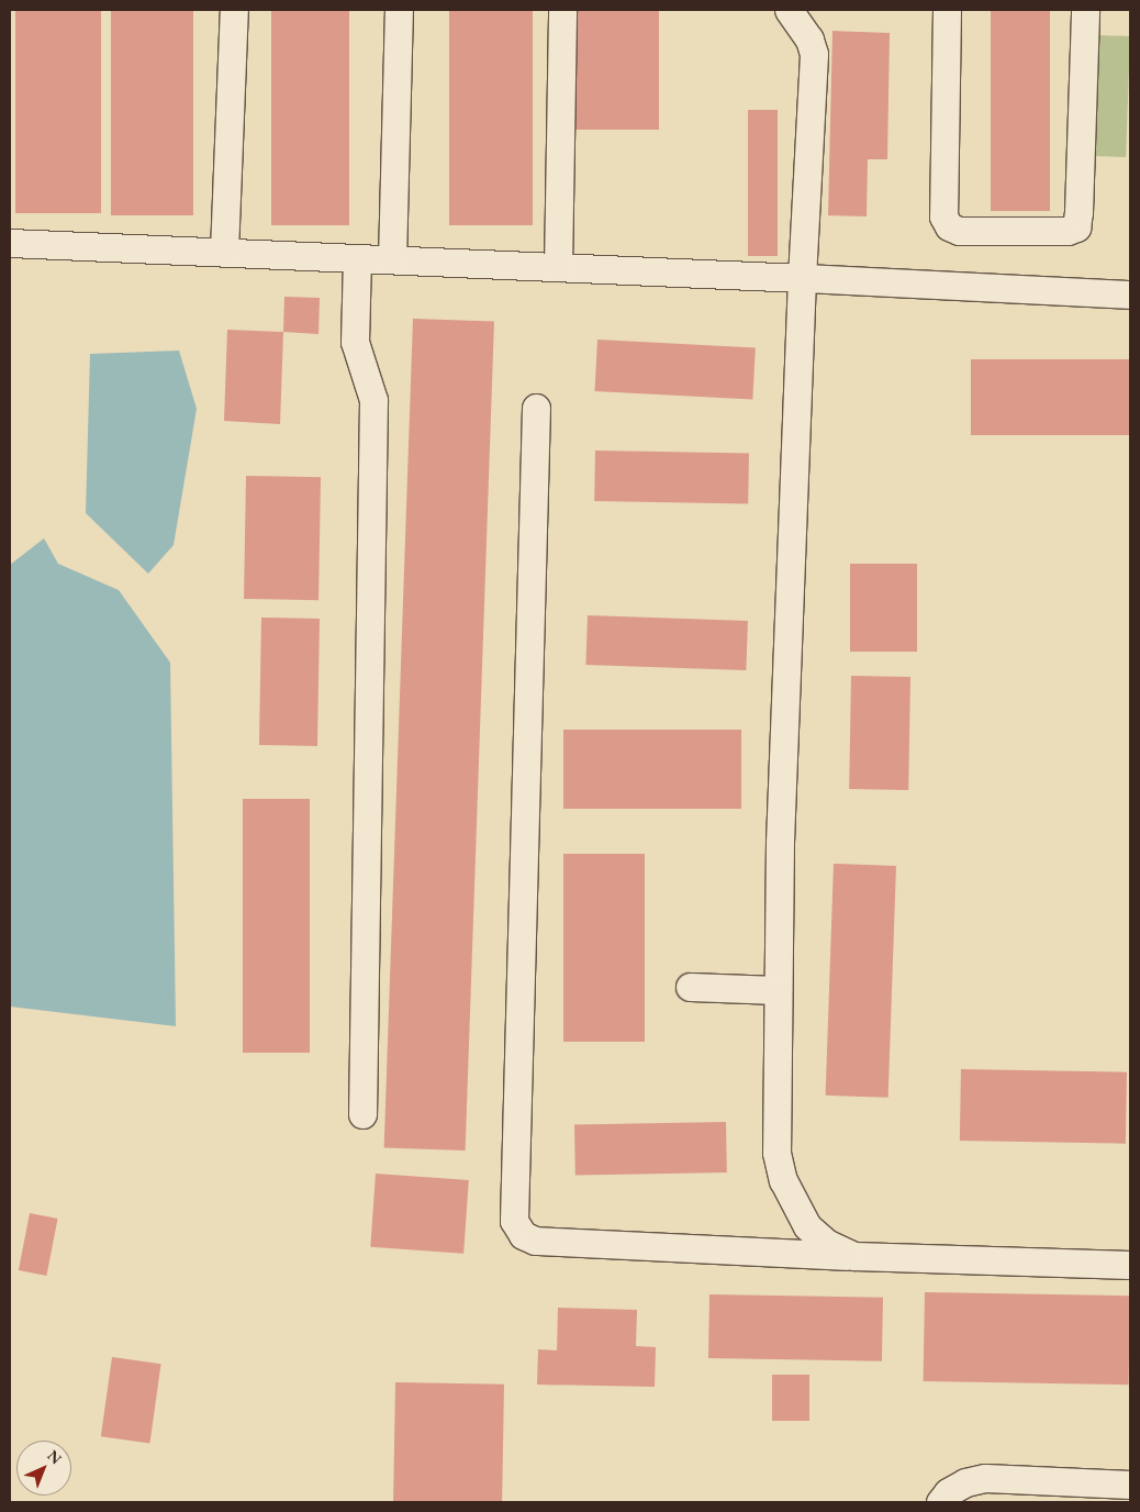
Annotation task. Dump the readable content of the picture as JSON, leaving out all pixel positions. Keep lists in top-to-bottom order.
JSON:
{
  "north": "top right"
}
